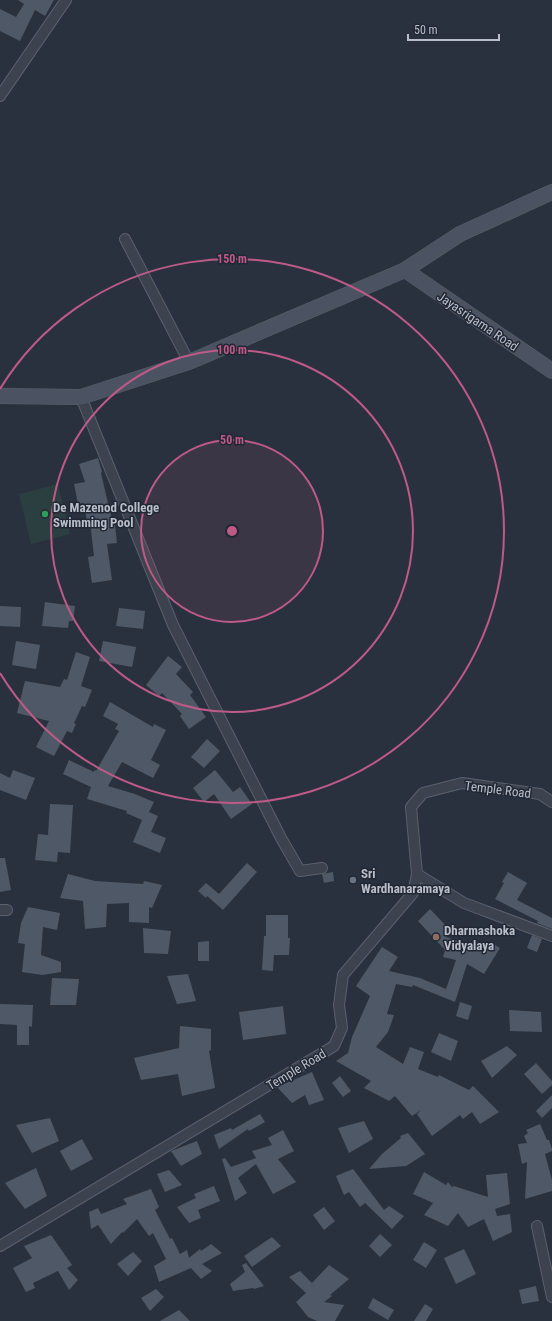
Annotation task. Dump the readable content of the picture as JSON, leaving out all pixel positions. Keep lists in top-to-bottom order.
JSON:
{
  "streets": {
    "street": ["Jayasrigama Road", "Temple Road"]
  },
  "places": ["De Mazenod College Swimming Pool", "Sri Wardhanaramaya", "Dharmashoka Vidyalaya"],
  "scale_bar": "50 m",
  "rings": ["150 m", "100 m", "50 m"]
}
